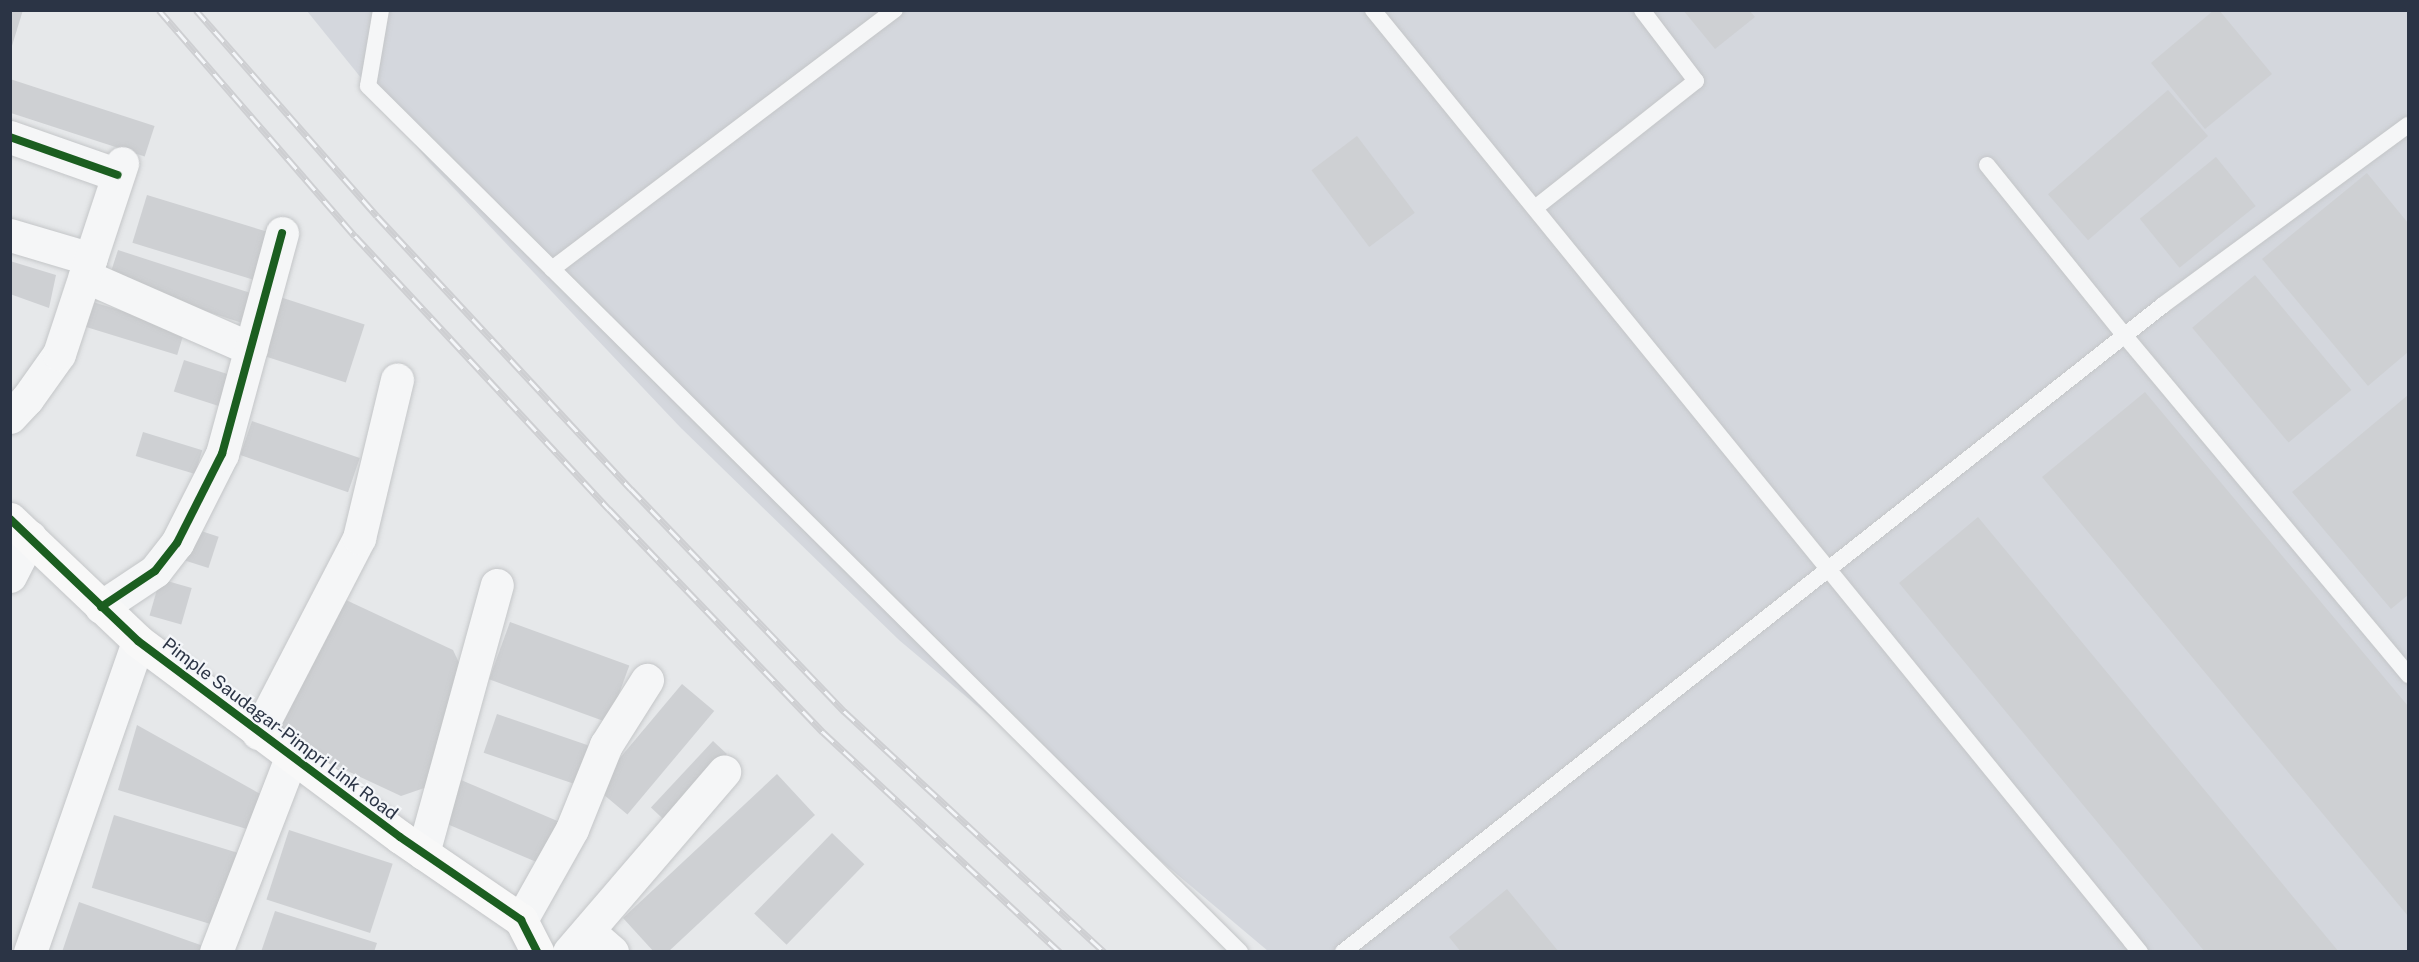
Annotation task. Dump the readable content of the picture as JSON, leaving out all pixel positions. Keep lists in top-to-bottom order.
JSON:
{
  "streets": {
    "street": ["Pimple Saudagar-Pimpri Link Road"]
  }
}
